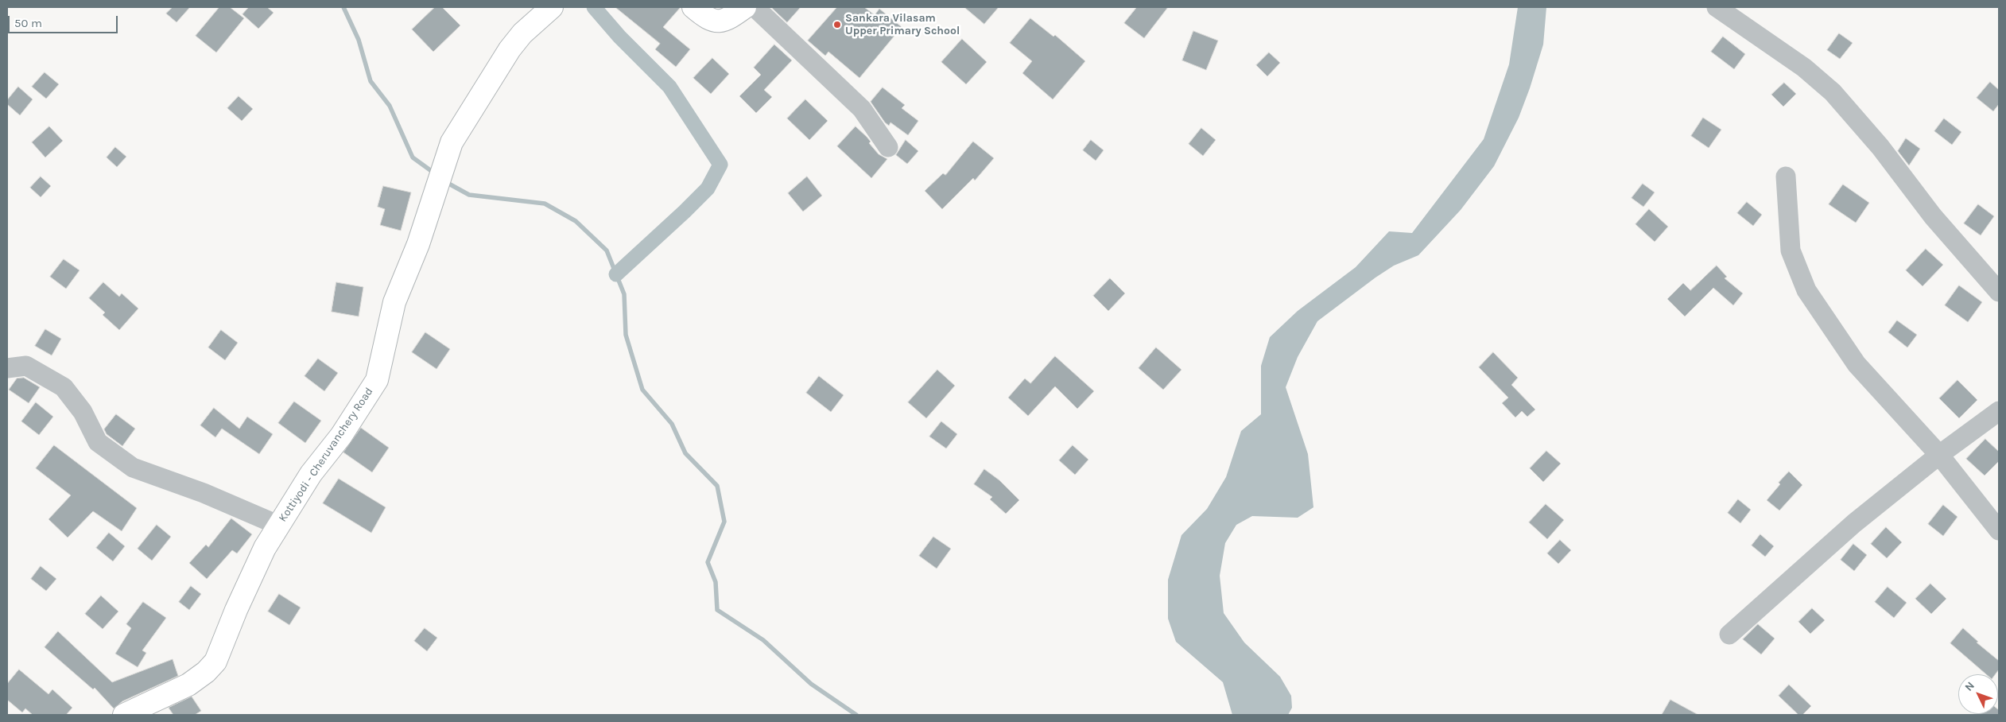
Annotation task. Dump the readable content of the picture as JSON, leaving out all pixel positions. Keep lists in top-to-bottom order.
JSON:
{
  "streets": {
    "main road": ["Kottiyodi - Cheruvanchery Road"]
  },
  "places": ["Sankara Vilasam Upper Primary School"],
  "scale_bar": "50 m",
  "north": "top left"
}
